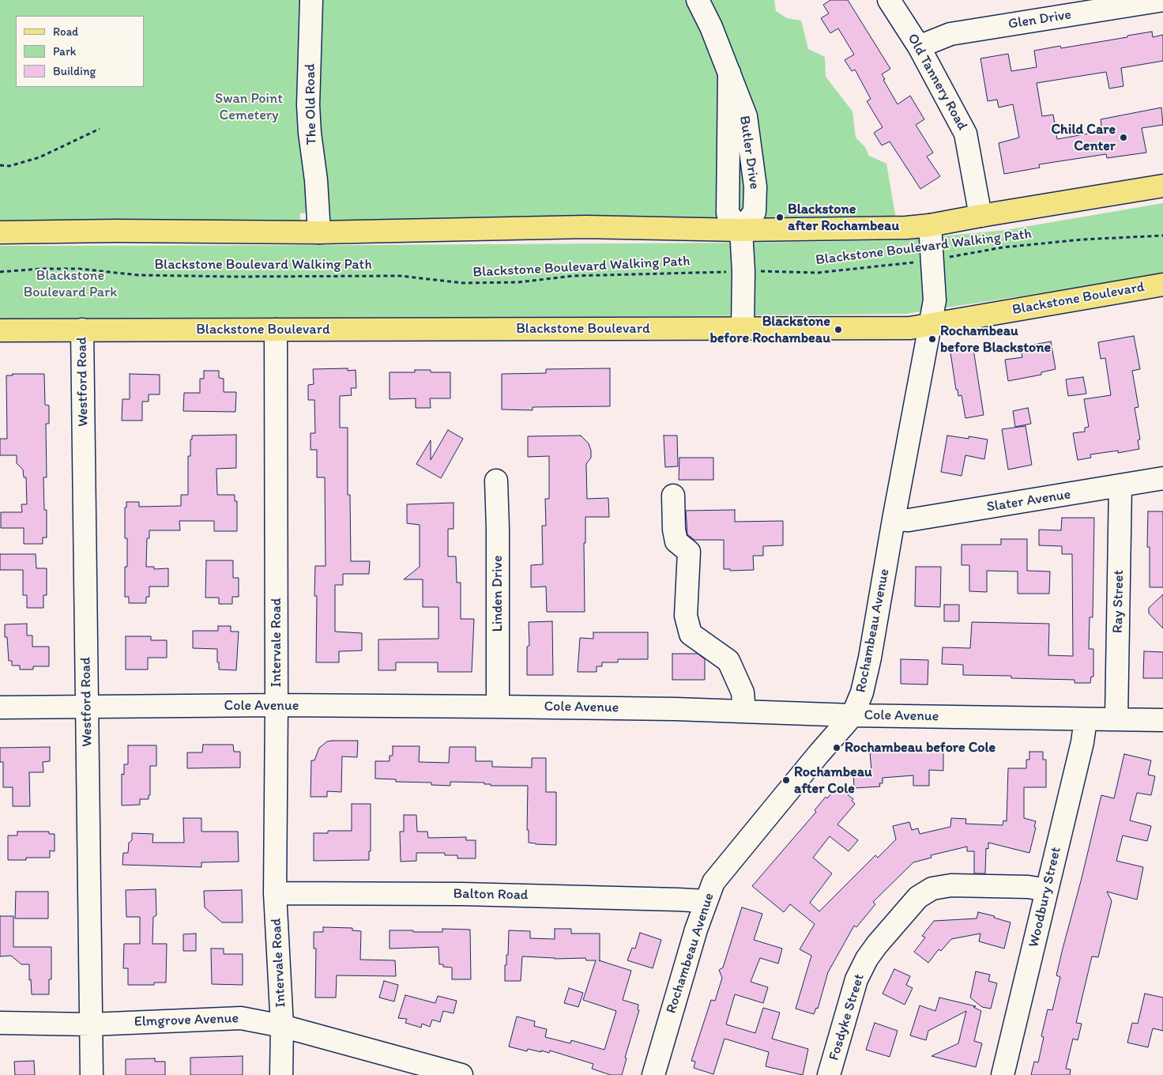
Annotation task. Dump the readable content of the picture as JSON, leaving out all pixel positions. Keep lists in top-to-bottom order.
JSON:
{
  "streets": {
    "main road": ["Blackstone Boulevard"],
    "street": [
      "Glen Drive",
      "Old Tannery Road",
      "The Old Road",
      "Butler Drive",
      "Westford Road",
      "Slater Avenue",
      "Linden Drive",
      "Ray Street",
      "Rochambeau Avenue",
      "Intervale Road",
      "Cole Avenue",
      "Balton Road",
      "Woodbury Street",
      "Fosdyke Street",
      "Elmgrove Avenue"
    ],
    "path": ["Blackstone Boulevard Walking Path"]
  },
  "crossings": [
    ["Glen Drive", "Old Tannery Road"],
    ["Blackstone Boulevard Walking Path", "Rochambeau Avenue"],
    ["Blackstone Boulevard", "Westford Road"],
    ["Blackstone Boulevard", "Rochambeau Avenue"],
    ["Blackstone Boulevard", "Intervale Road"],
    ["Westford Road", "Cole Avenue"],
    ["Westford Road", "Elmgrove Avenue"],
    ["Slater Avenue", "Ray Street"],
    ["Slater Avenue", "Rochambeau Avenue"],
    ["Linden Drive", "Cole Avenue"],
    ["Ray Street", "Cole Avenue"],
    ["Rochambeau Avenue", "Cole Avenue"],
    ["Rochambeau Avenue", "Balton Road"],
    ["Intervale Road", "Cole Avenue"],
    ["Intervale Road", "Balton Road"],
    ["Intervale Road", "Elmgrove Avenue"],
    ["Cole Avenue", "Woodbury Street"],
    ["Woodbury Street", "Fosdyke Street"]
  ],
  "parks": ["Swan Point Cemetery", "Blackstone Boulevard Park"],
  "places": [
    "Child Care Center",
    "Blackstone after Rochambeau",
    "Blackstone before Rochambeau",
    "Rochambeau before Blackstone",
    "Rochambeau before Cole",
    "Rochambeau after Cole"
  ],
  "legend": ["Road", "Park", "Building"]
}
